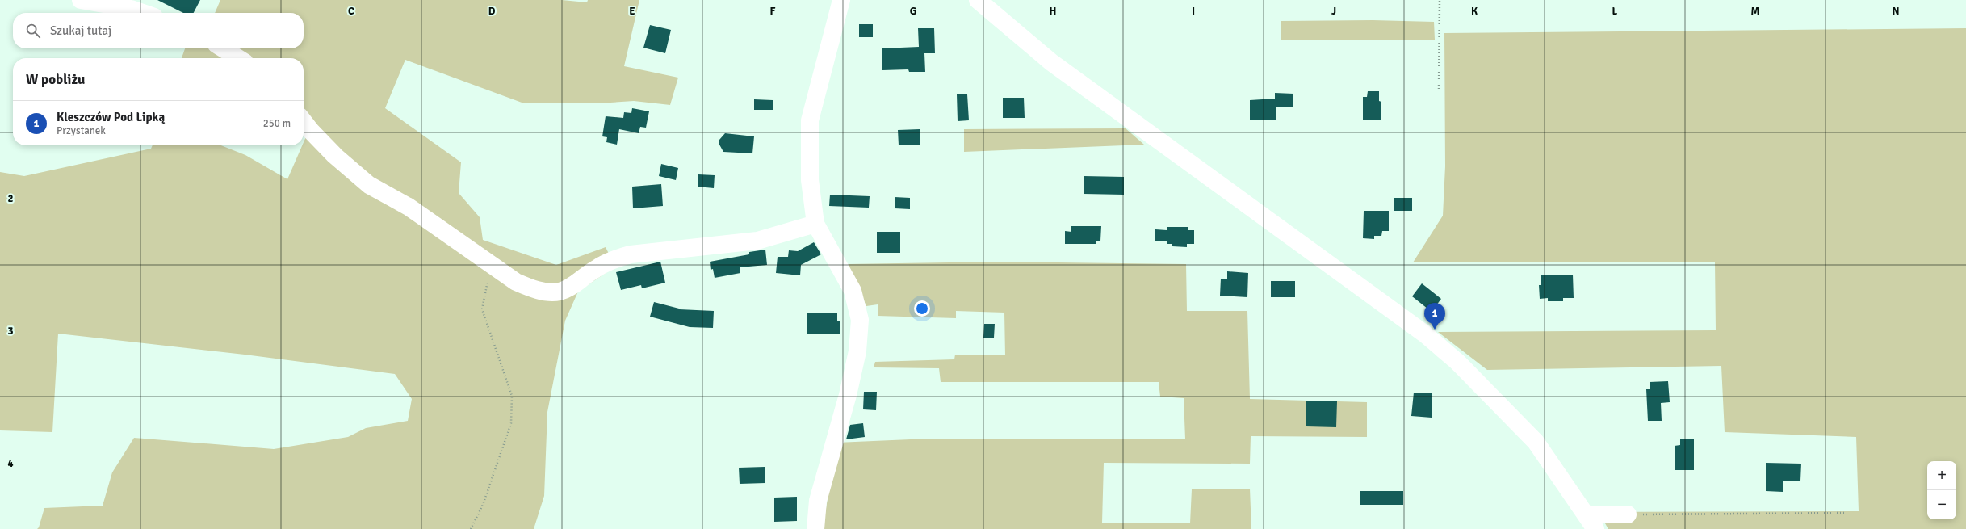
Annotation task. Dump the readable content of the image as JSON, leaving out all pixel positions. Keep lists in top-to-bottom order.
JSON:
{
  "page": {
    "search": "Szukaj tutaj",
    "heading": "W pobliżu",
    "list": [
      {
        "mark": "1",
        "name": "Kleszczów Pod Lipką",
        "note": "Przystanek",
        "value": "250 m"
      }
    ],
    "pins": "1",
    "map_buttons": ["+", "−"]
  },
  "grid": {
    "columns": [
      "C",
      "D",
      "E",
      "F",
      "G",
      "H",
      "I",
      "J",
      "K",
      "L",
      "M",
      "N"
    ],
    "rows": ["2", "3", "4"]
  }
}
